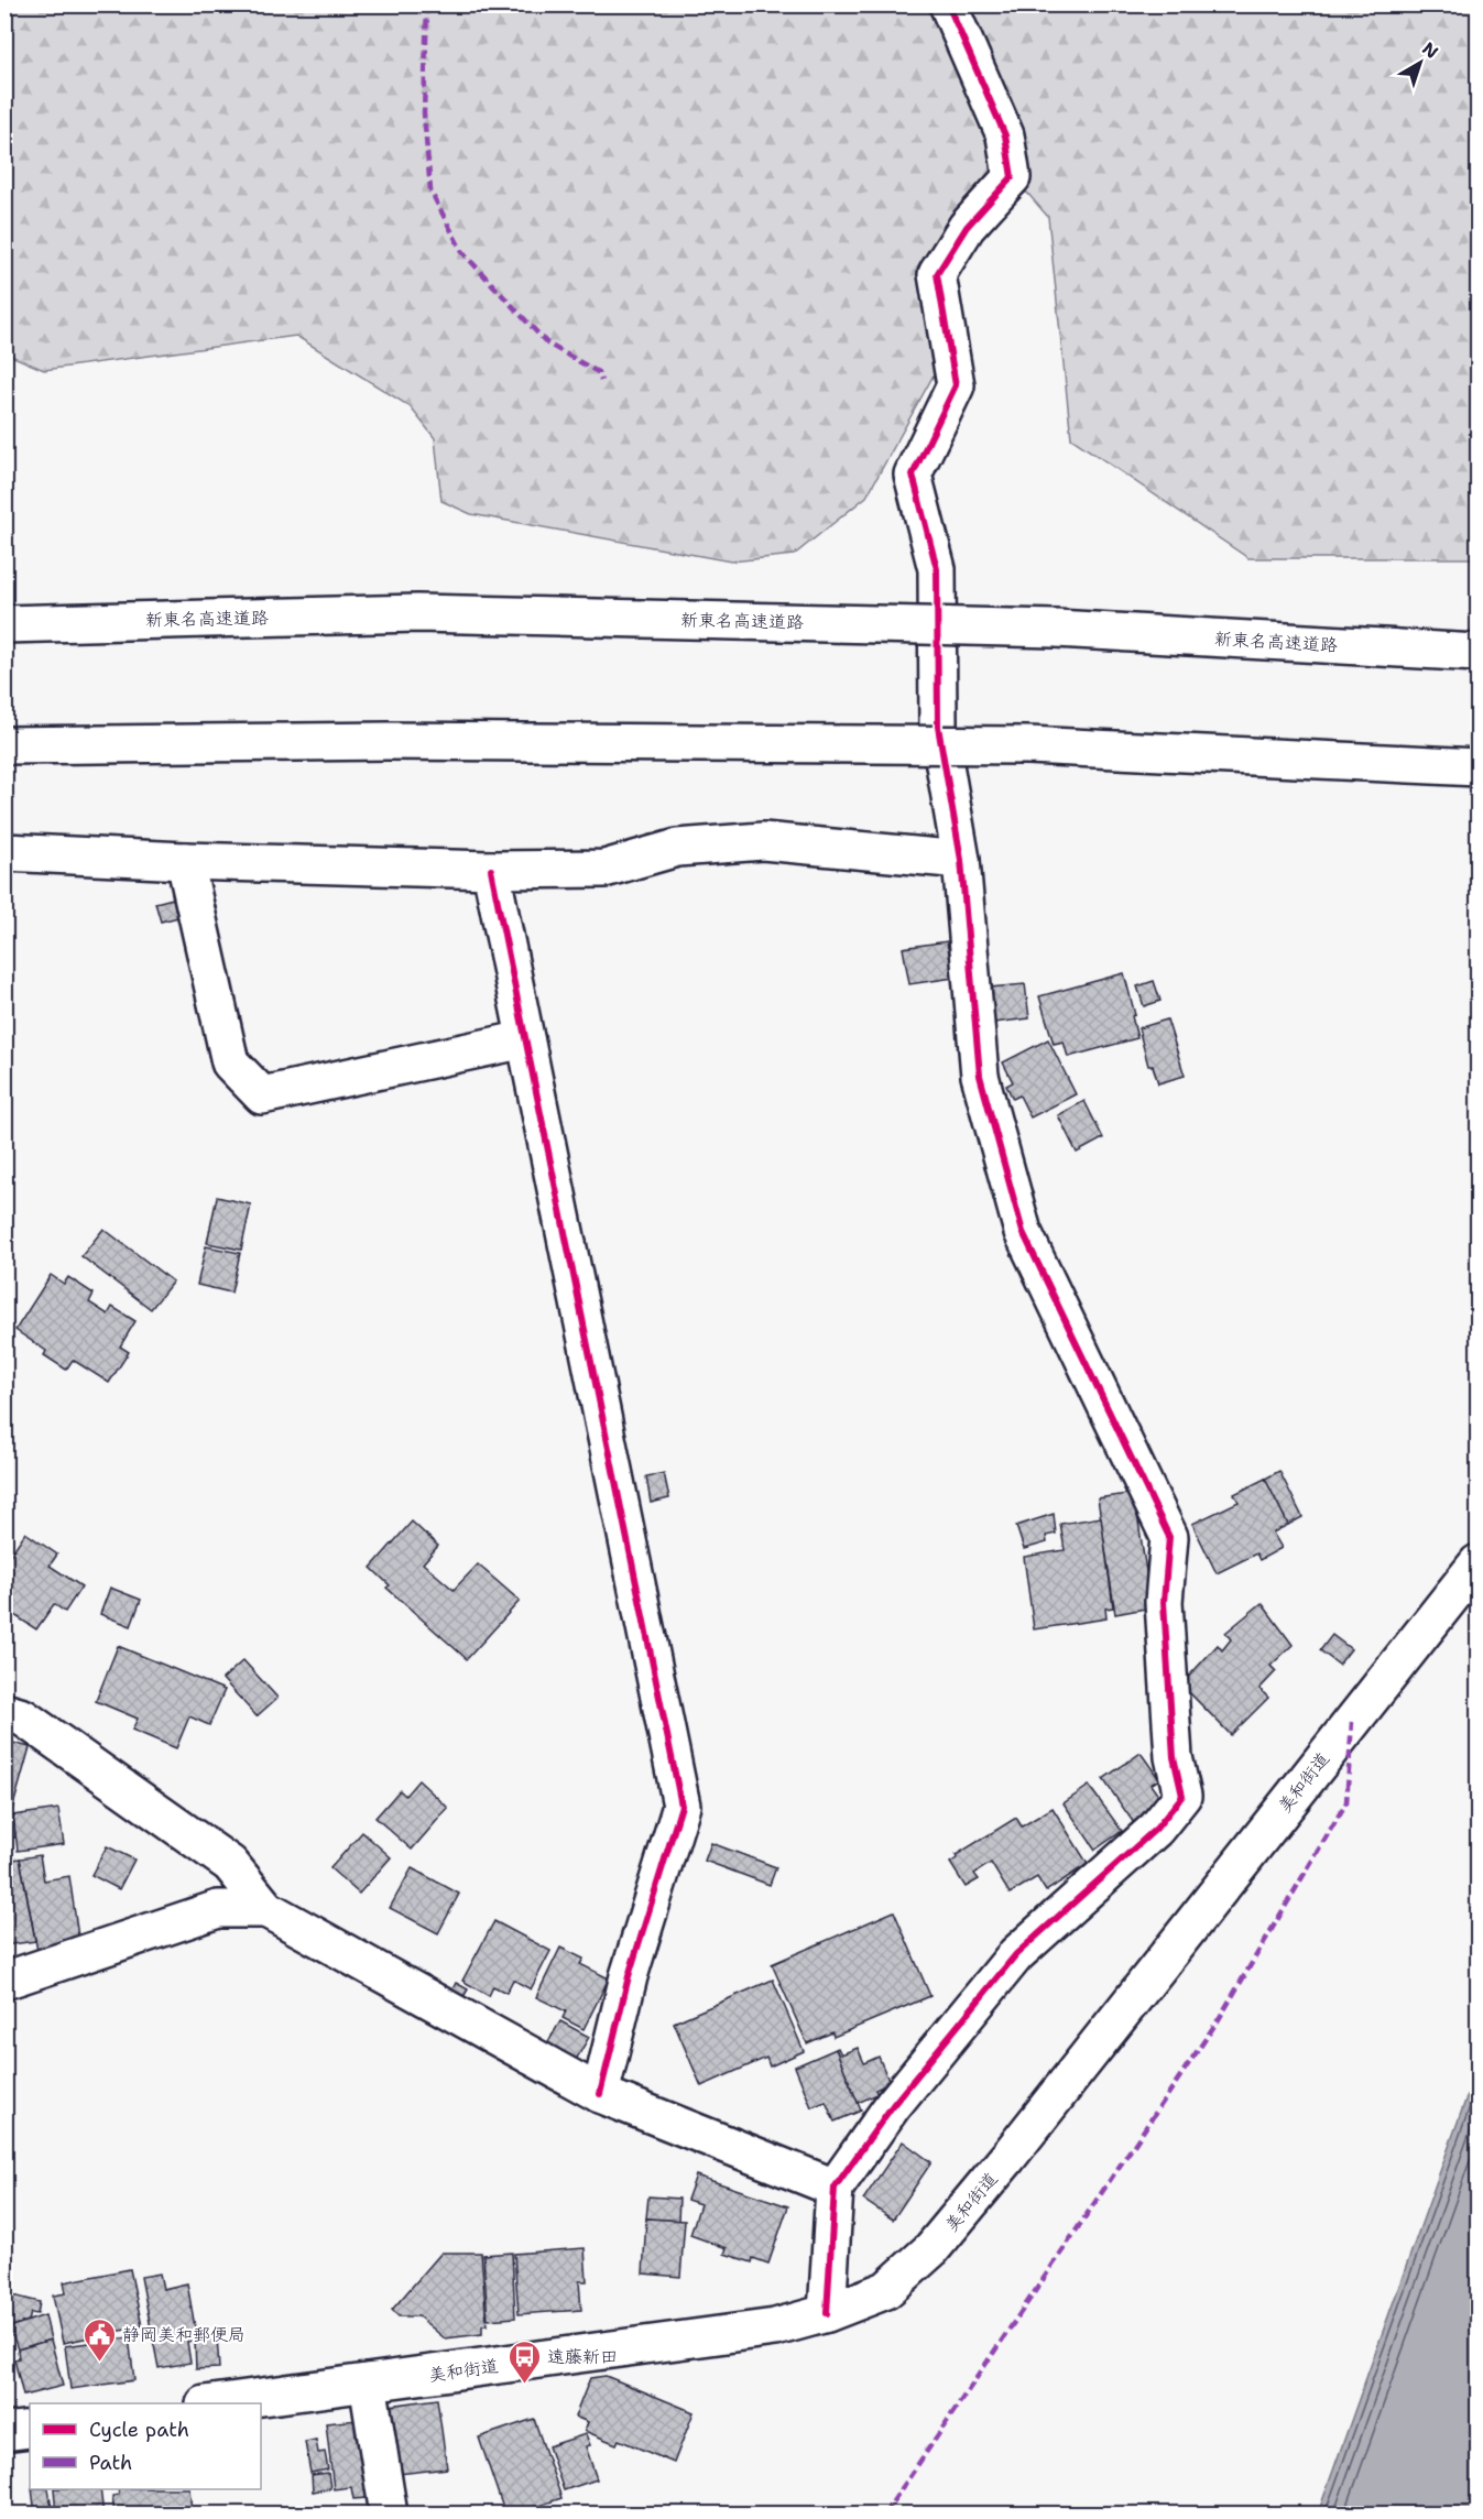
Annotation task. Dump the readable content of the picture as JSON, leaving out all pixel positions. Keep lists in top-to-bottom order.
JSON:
{
  "streets": {
    "main road": ["新東名高速道路", "美和街道"]
  },
  "places": {
    "public building": ["静岡美和郵便局"],
    "bus stop": ["遠藤新田"]
  },
  "legend": ["Cycle path", "Path"],
  "north": "top right"
}
